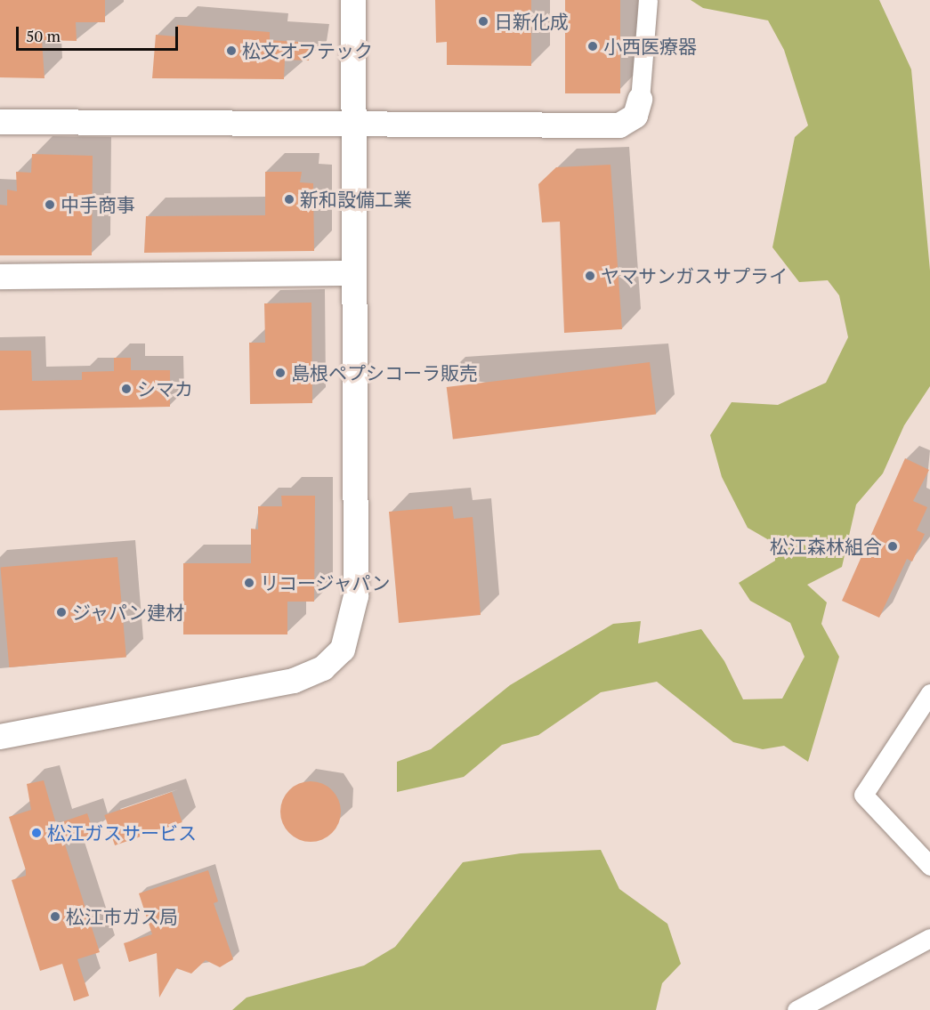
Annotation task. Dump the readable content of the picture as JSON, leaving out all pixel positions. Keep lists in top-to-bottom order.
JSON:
{
  "places": [
    "日新化成",
    "小西医療器",
    "松文オフテック",
    "新和設備工業",
    "中手商事",
    "ヤマサンガスサプライ",
    "島根ペプシコーラ販売",
    "シマカ",
    "松江森林組合",
    "リコージャパン",
    "ジャパン建材",
    "松江ガスサービス",
    "松江市ガス局"
  ],
  "scale_bar": "50 m"
}
